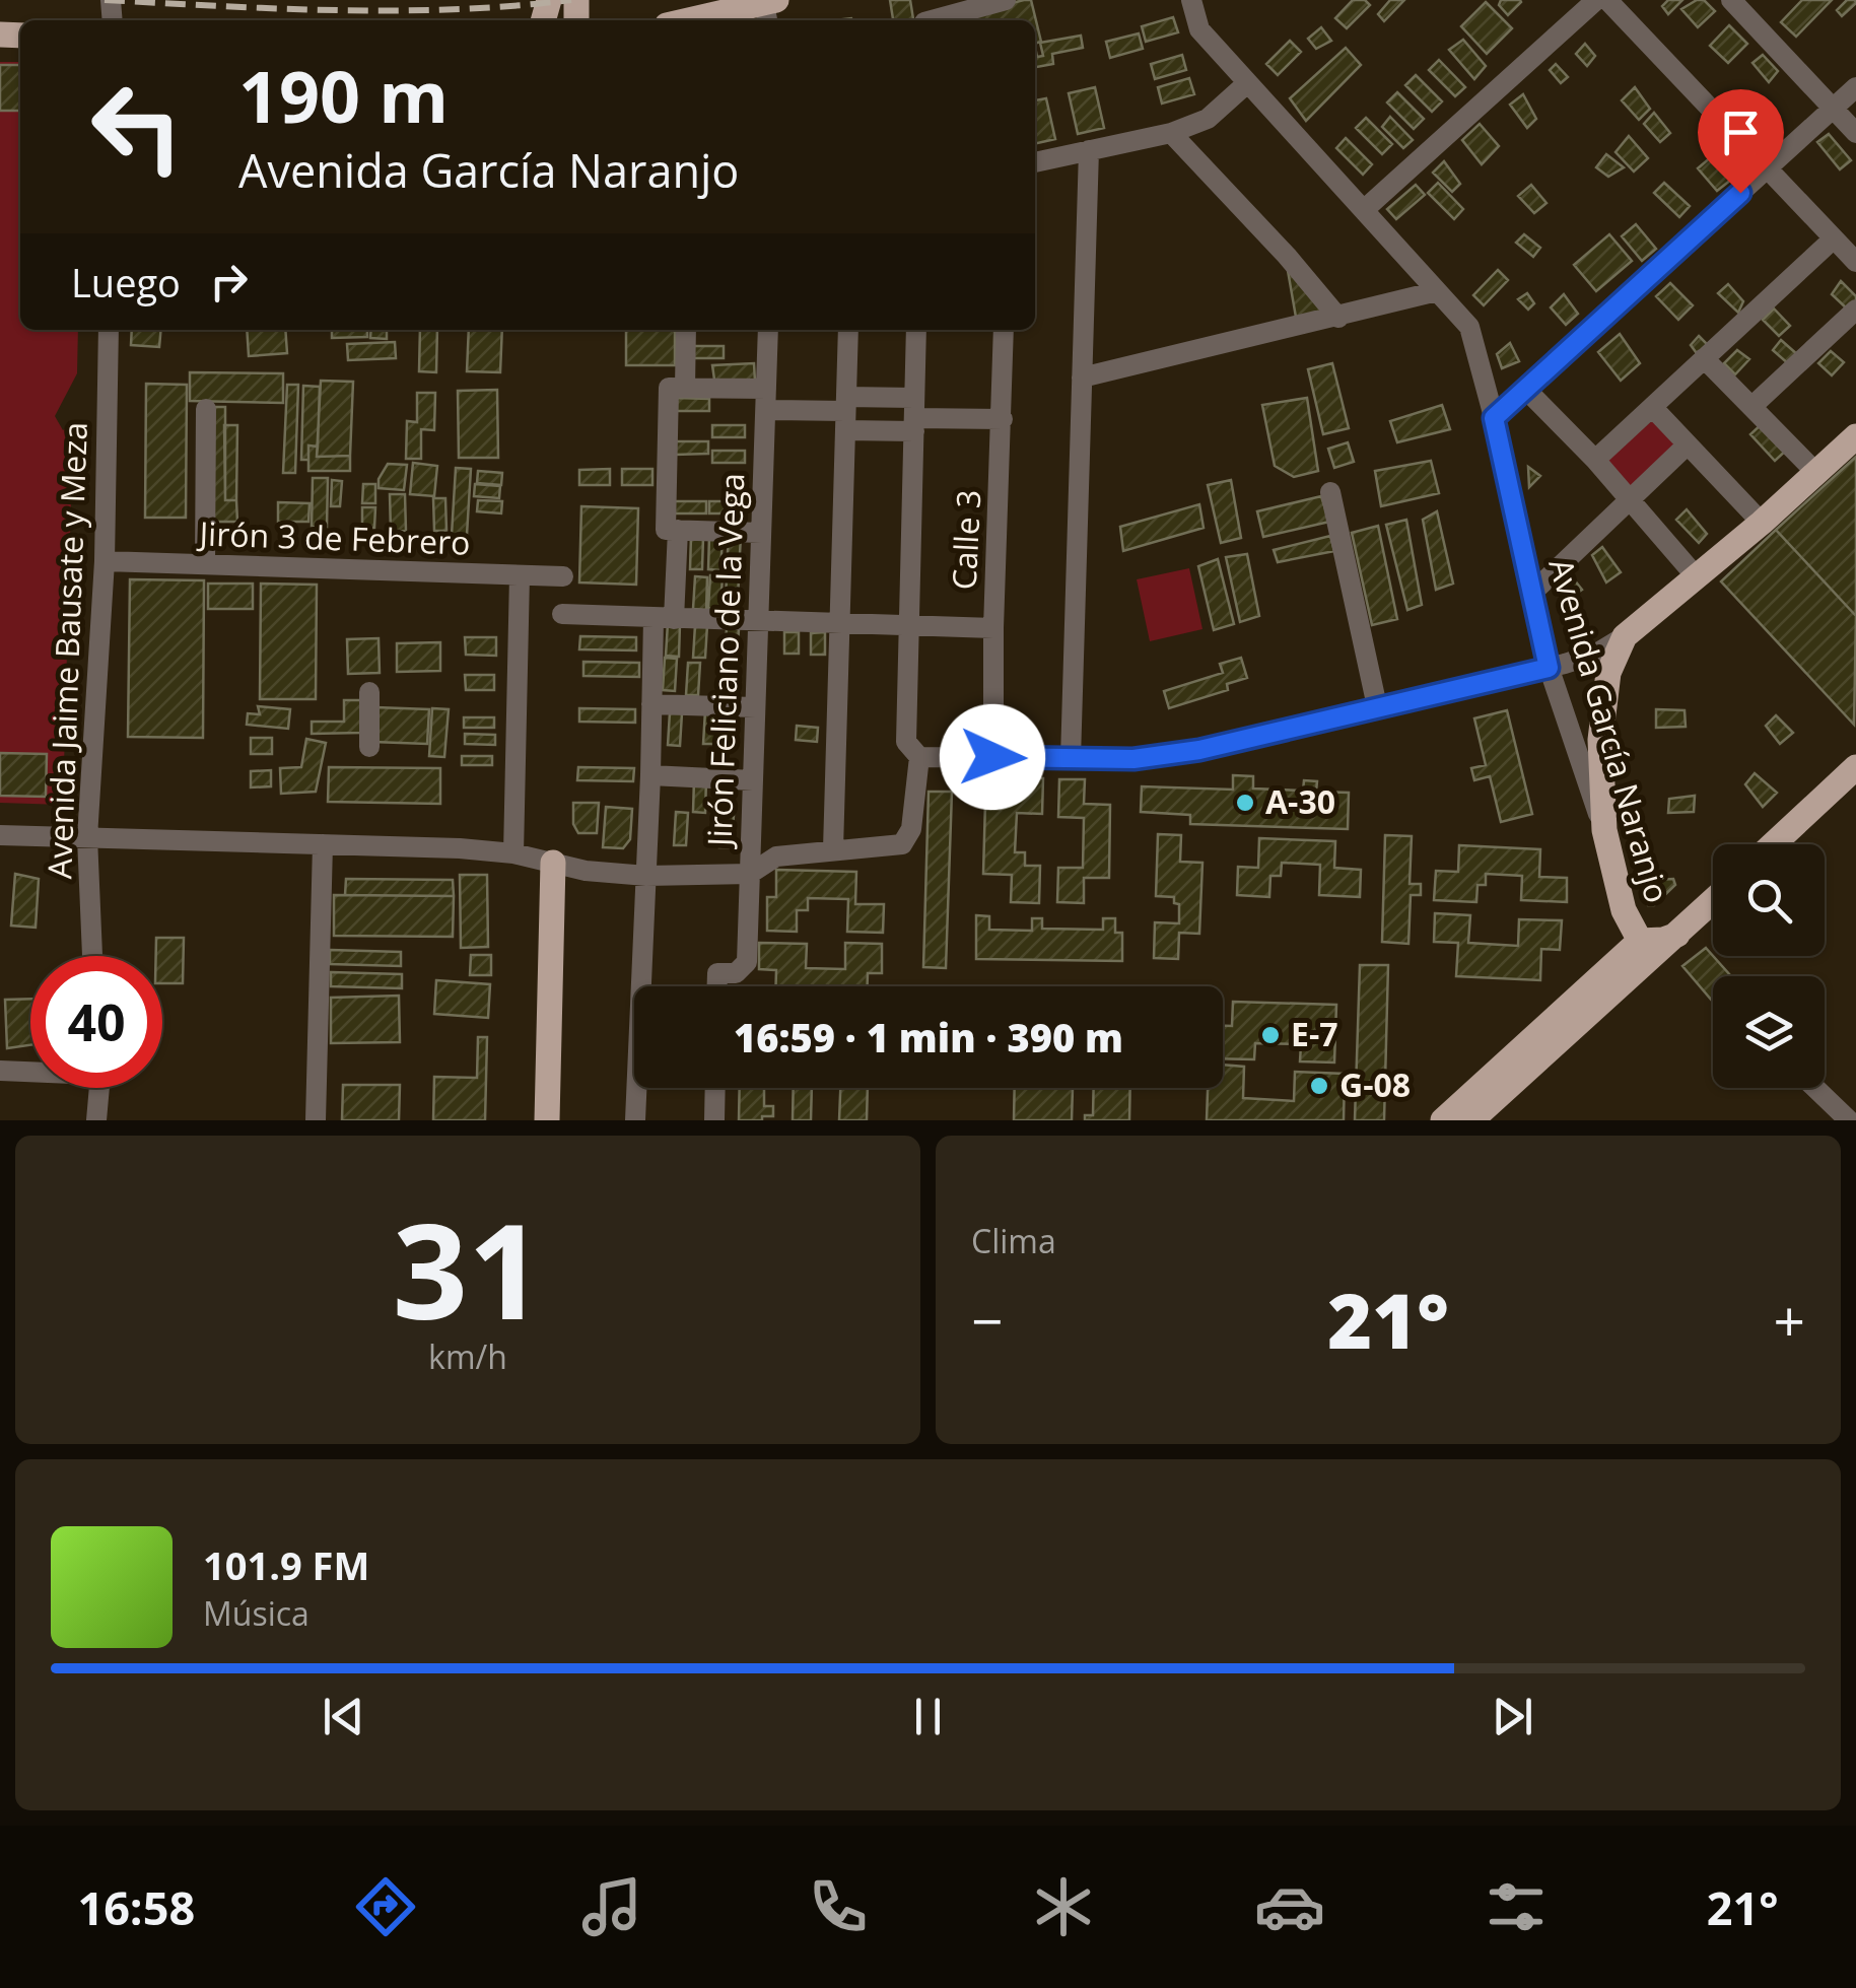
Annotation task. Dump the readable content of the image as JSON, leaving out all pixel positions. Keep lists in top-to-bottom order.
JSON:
{
  "streets": {
    "main road": ["Avenida García Naranjo"],
    "street": [
      "Jirón 3 de Febrero",
      "Calle 3",
      "Avenida Jaime Bausate y Meza",
      "Jirón Feliciano de la Vega"
    ]
  },
  "crossings": [
    ["Jirón 3 de Febrero", "Avenida Jaime Bausate y Meza"]
  ],
  "places": ["A-30", "E-7", "G-08"],
  "page": {
    "turn": ["190 m", "Avenida García Naranjo"],
    "then": "Luego",
    "limit": "40",
    "trip": "16:59 · 1 min · 390 m",
    "tile": [
      ["31", "km/h"],
      "Clima"
    ],
    "heat": ["−", "21°", "+"],
    "song": ["101.9 FM", "Música"],
    "tabs": ["16:58", "21°"]
  }
}
